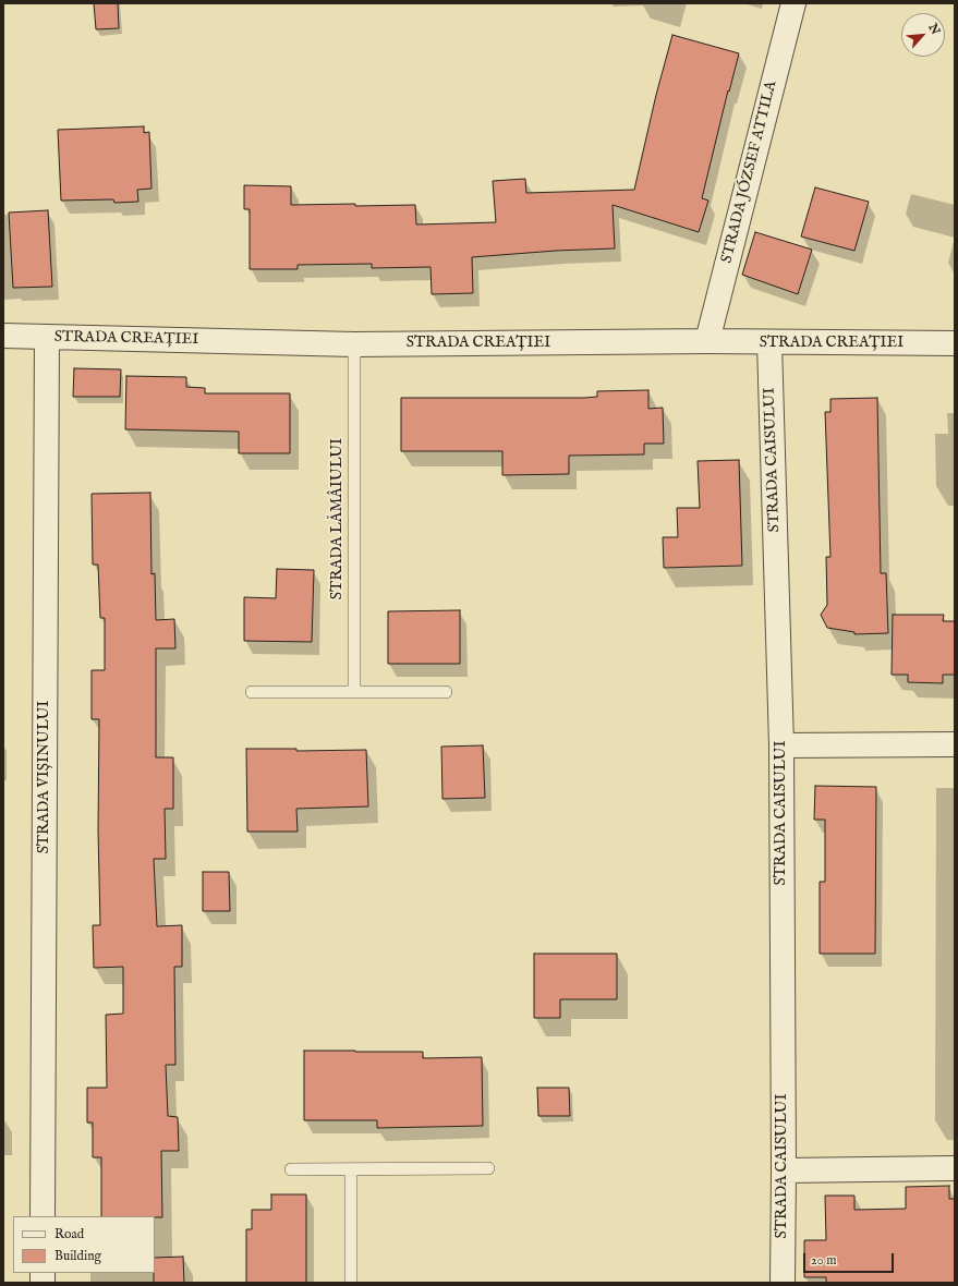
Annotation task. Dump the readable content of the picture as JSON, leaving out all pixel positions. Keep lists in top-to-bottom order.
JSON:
{
  "streets": {
    "street": [
      "STRADA JÓZSEF ATTILA",
      "STRADA CREAȚIEI",
      "STRADA CAISULUI",
      "STRADA VIȘINULUI"
    ],
    "lane": ["STRADA LĂMÂIULUI"]
  },
  "crossings": [
    ["STRADA JÓZSEF ATTILA", "STRADA CREAȚIEI"],
    ["STRADA CREAȚIEI", "STRADA CAISULUI"],
    ["STRADA CREAȚIEI", "STRADA LĂMÂIULUI"],
    ["STRADA CREAȚIEI", "STRADA VIȘINULUI"]
  ],
  "legend": ["Road", "Building"],
  "scale_bar": "20 m",
  "north": "top right"
}
